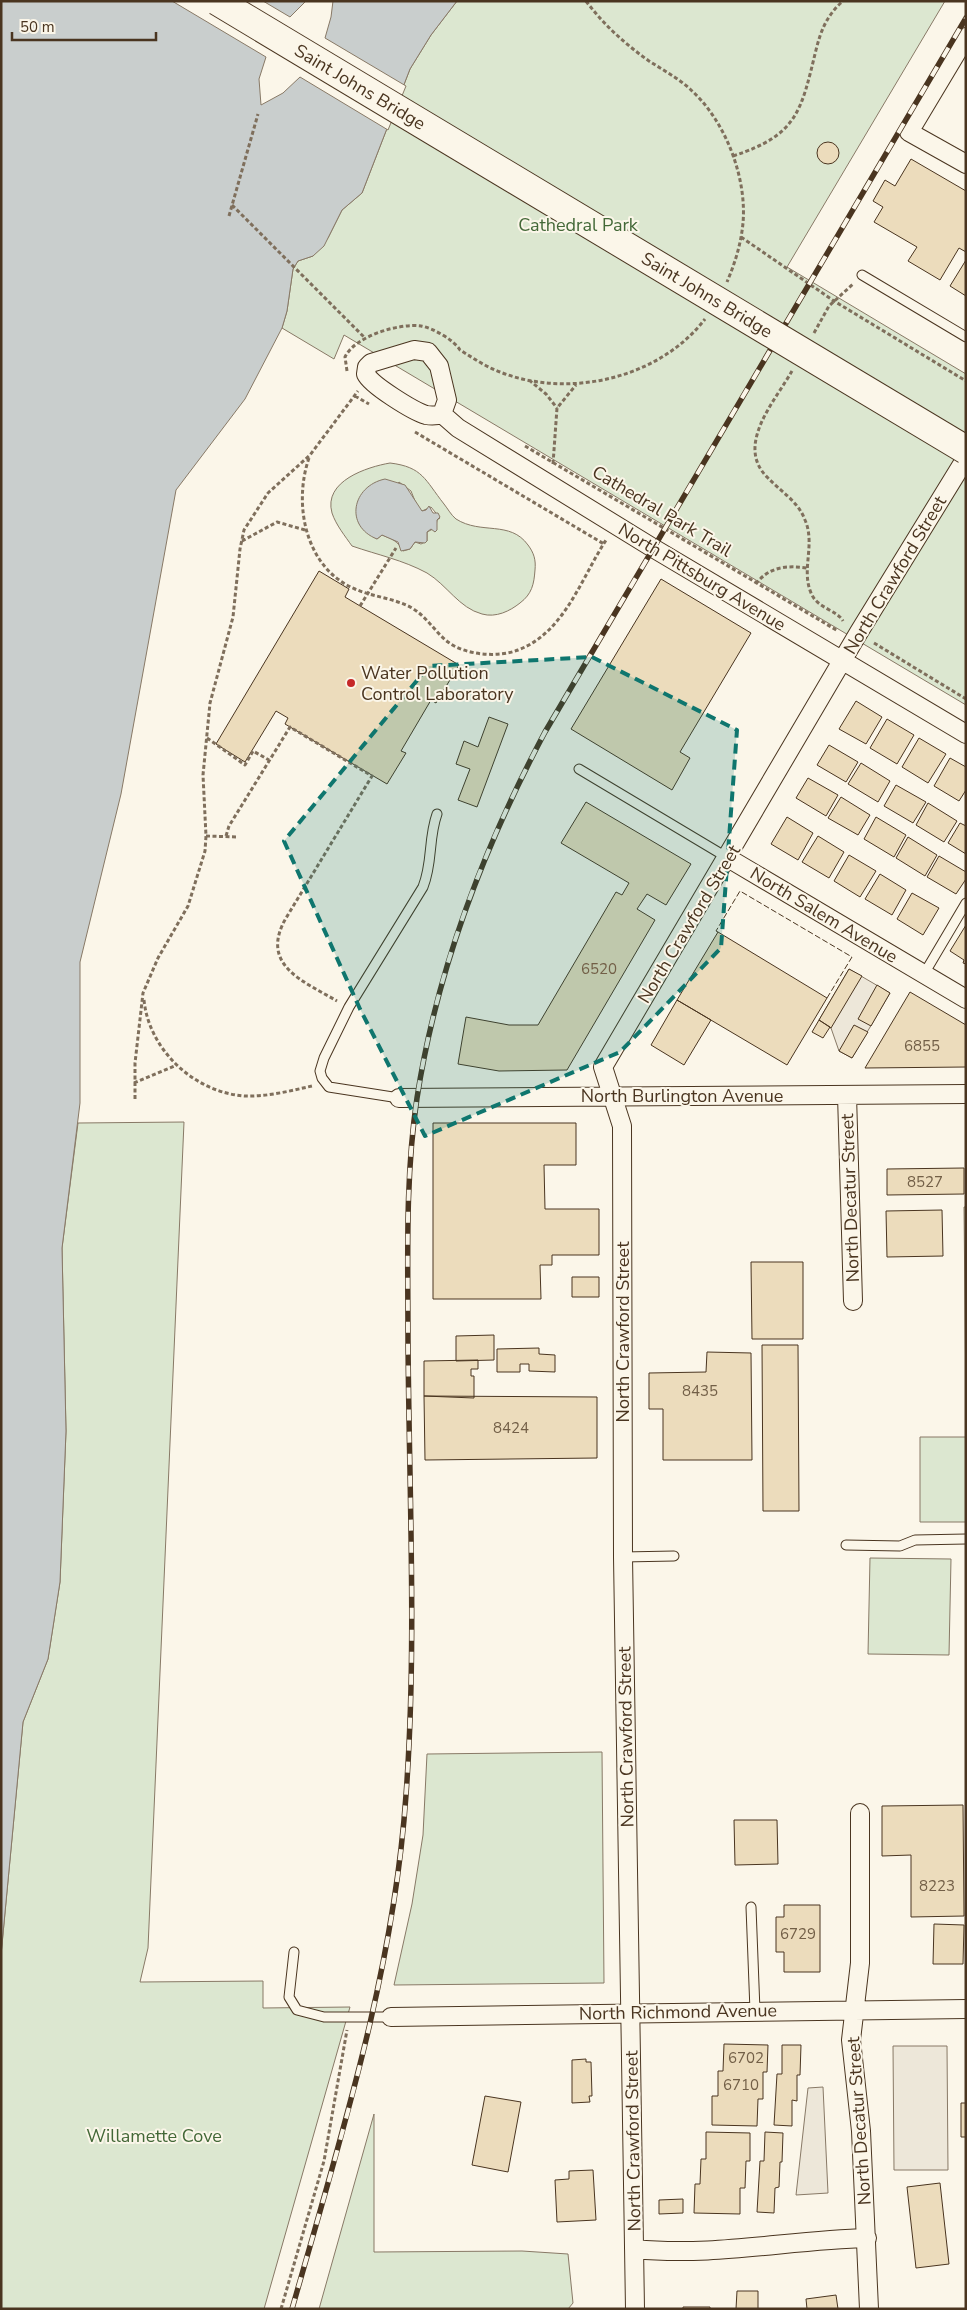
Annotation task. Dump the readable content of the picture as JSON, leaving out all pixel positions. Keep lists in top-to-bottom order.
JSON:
{
  "streets": {
    "main road": ["Saint Johns Bridge"],
    "street": [
      "North Crawford Street",
      "North Pittsburg Avenue",
      "North Salem Avenue",
      "North Burlington Avenue",
      "North Decatur Street",
      "North Richmond Avenue"
    ],
    "path": ["Cathedral Park Trail"]
  },
  "crossings": [
    ["North Crawford Street", "North Pittsburg Avenue"],
    ["North Crawford Street", "North Salem Avenue"],
    ["North Crawford Street", "North Burlington Avenue"],
    ["North Crawford Street", "North Richmond Avenue"],
    ["North Burlington Avenue", "North Decatur Street"],
    ["North Decatur Street", "North Richmond Avenue"]
  ],
  "parks": ["Cathedral Park", "Willamette Cove"],
  "places": ["Water Pollution Control Laboratory"],
  "house_numbers": [
    "6520",
    "6855",
    "8527",
    "8435",
    "8424",
    "8223",
    "6729",
    "6702",
    "6710"
  ],
  "scale_bar": "50 m"
}
